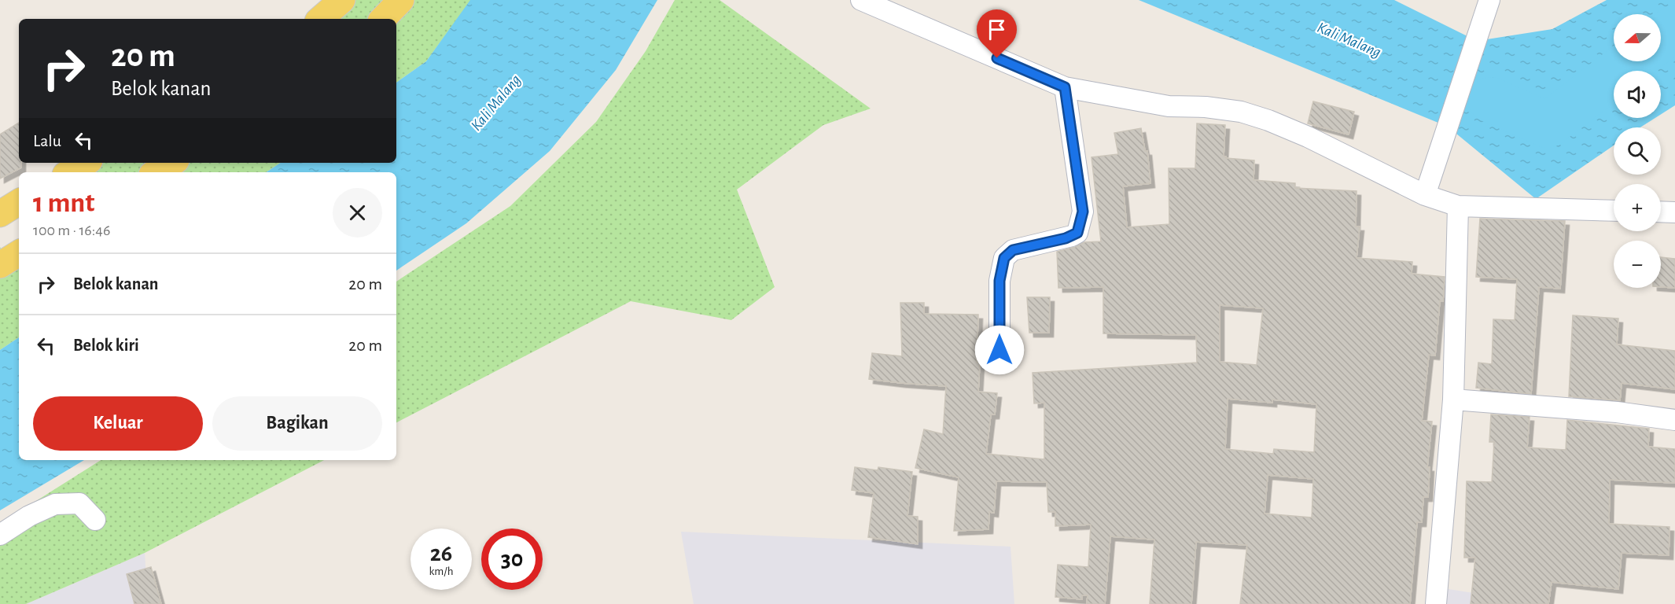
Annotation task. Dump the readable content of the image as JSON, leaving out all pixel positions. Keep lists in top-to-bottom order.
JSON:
{
  "water": ["Kali Malang"],
  "north": "left",
  "page": {
    "map_buttons": ["+", "−"],
    "turn": ["20 m", "Belok kanan"],
    "then": "Lalu",
    "heading": ["1 mnt", "100 m · 16:46"],
    "list": [
      {
        "name": "Belok kanan",
        "value": "20 m"
      },
      {
        "name": "Belok kiri",
        "value": "20 m"
      }
    ],
    "buttons": ["Keluar", "Bagikan"],
    "speed": "26 km/h",
    "limit": "30"
  }
}
